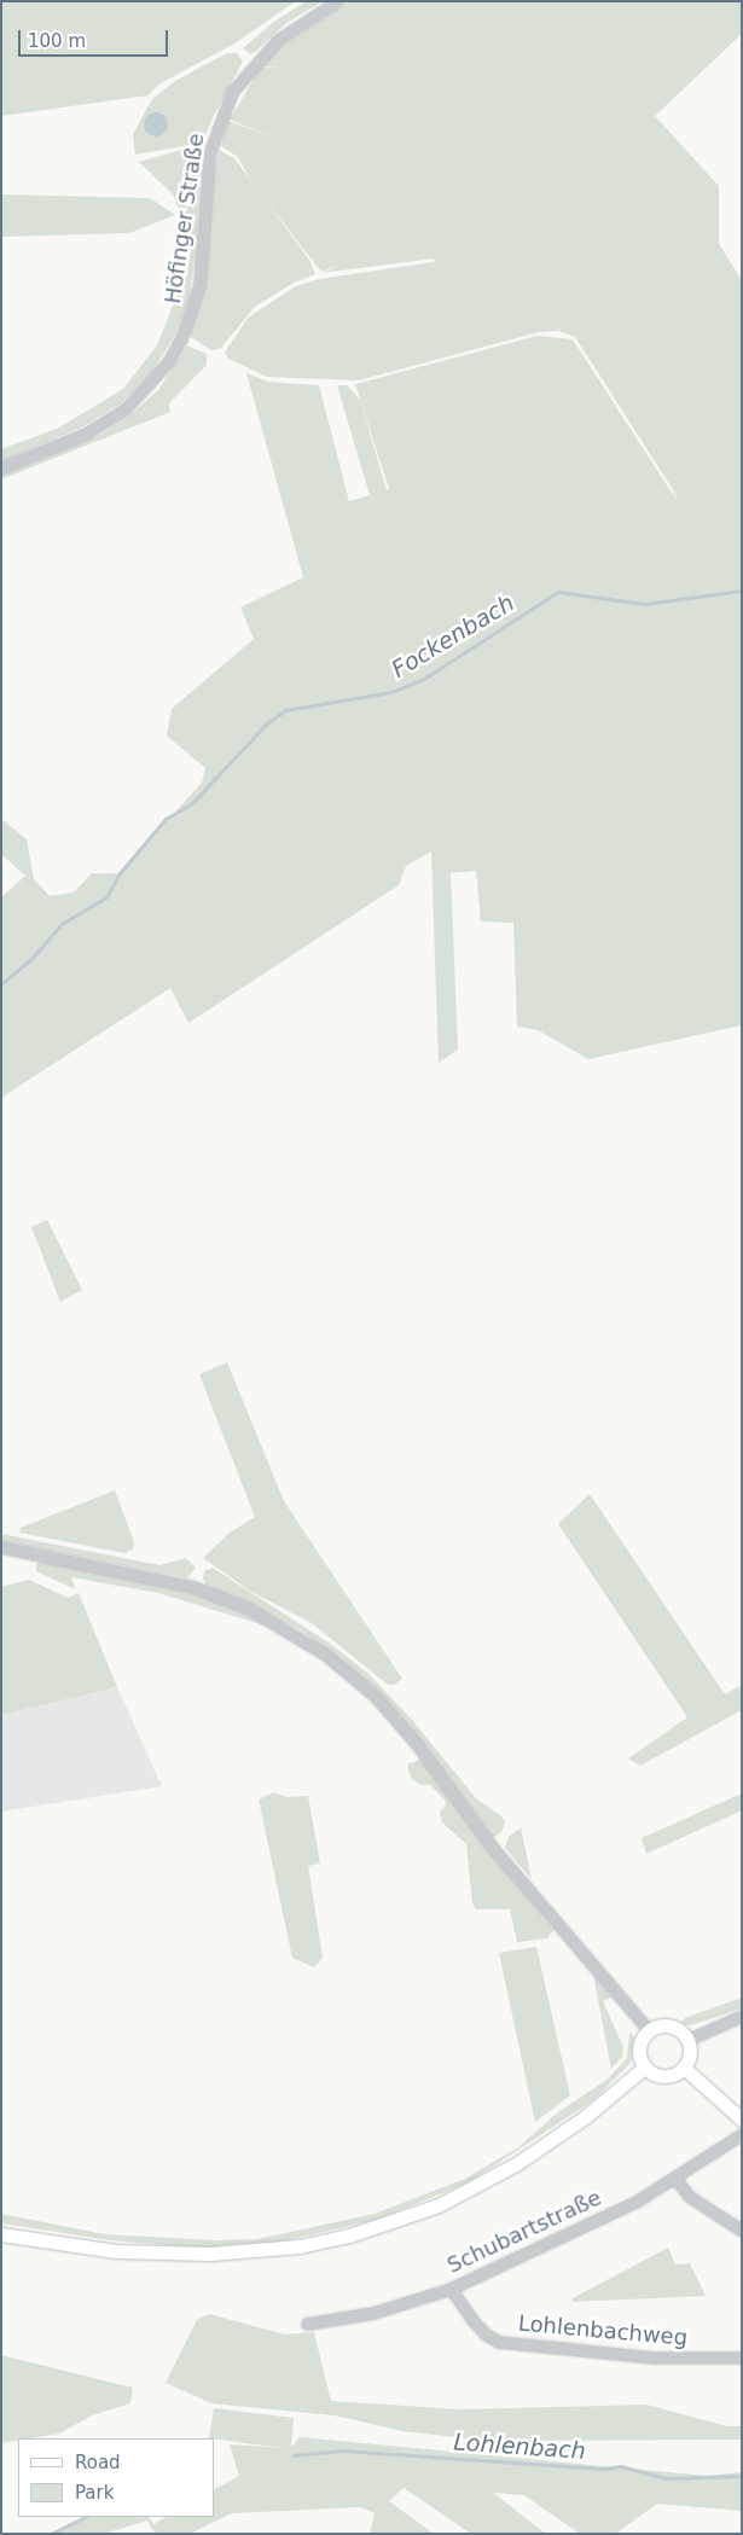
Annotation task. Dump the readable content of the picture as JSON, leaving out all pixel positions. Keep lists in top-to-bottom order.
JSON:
{
  "streets": {
    "street": ["Höfinger Straße", "Schubartstraße", "Lohlenbachweg"]
  },
  "crossings": [
    ["Schubartstraße", "Lohlenbachweg"]
  ],
  "water": ["Fockenbach", "Lohlenbach"],
  "legend": ["Road", "Park"],
  "scale_bar": "100 m"
}
